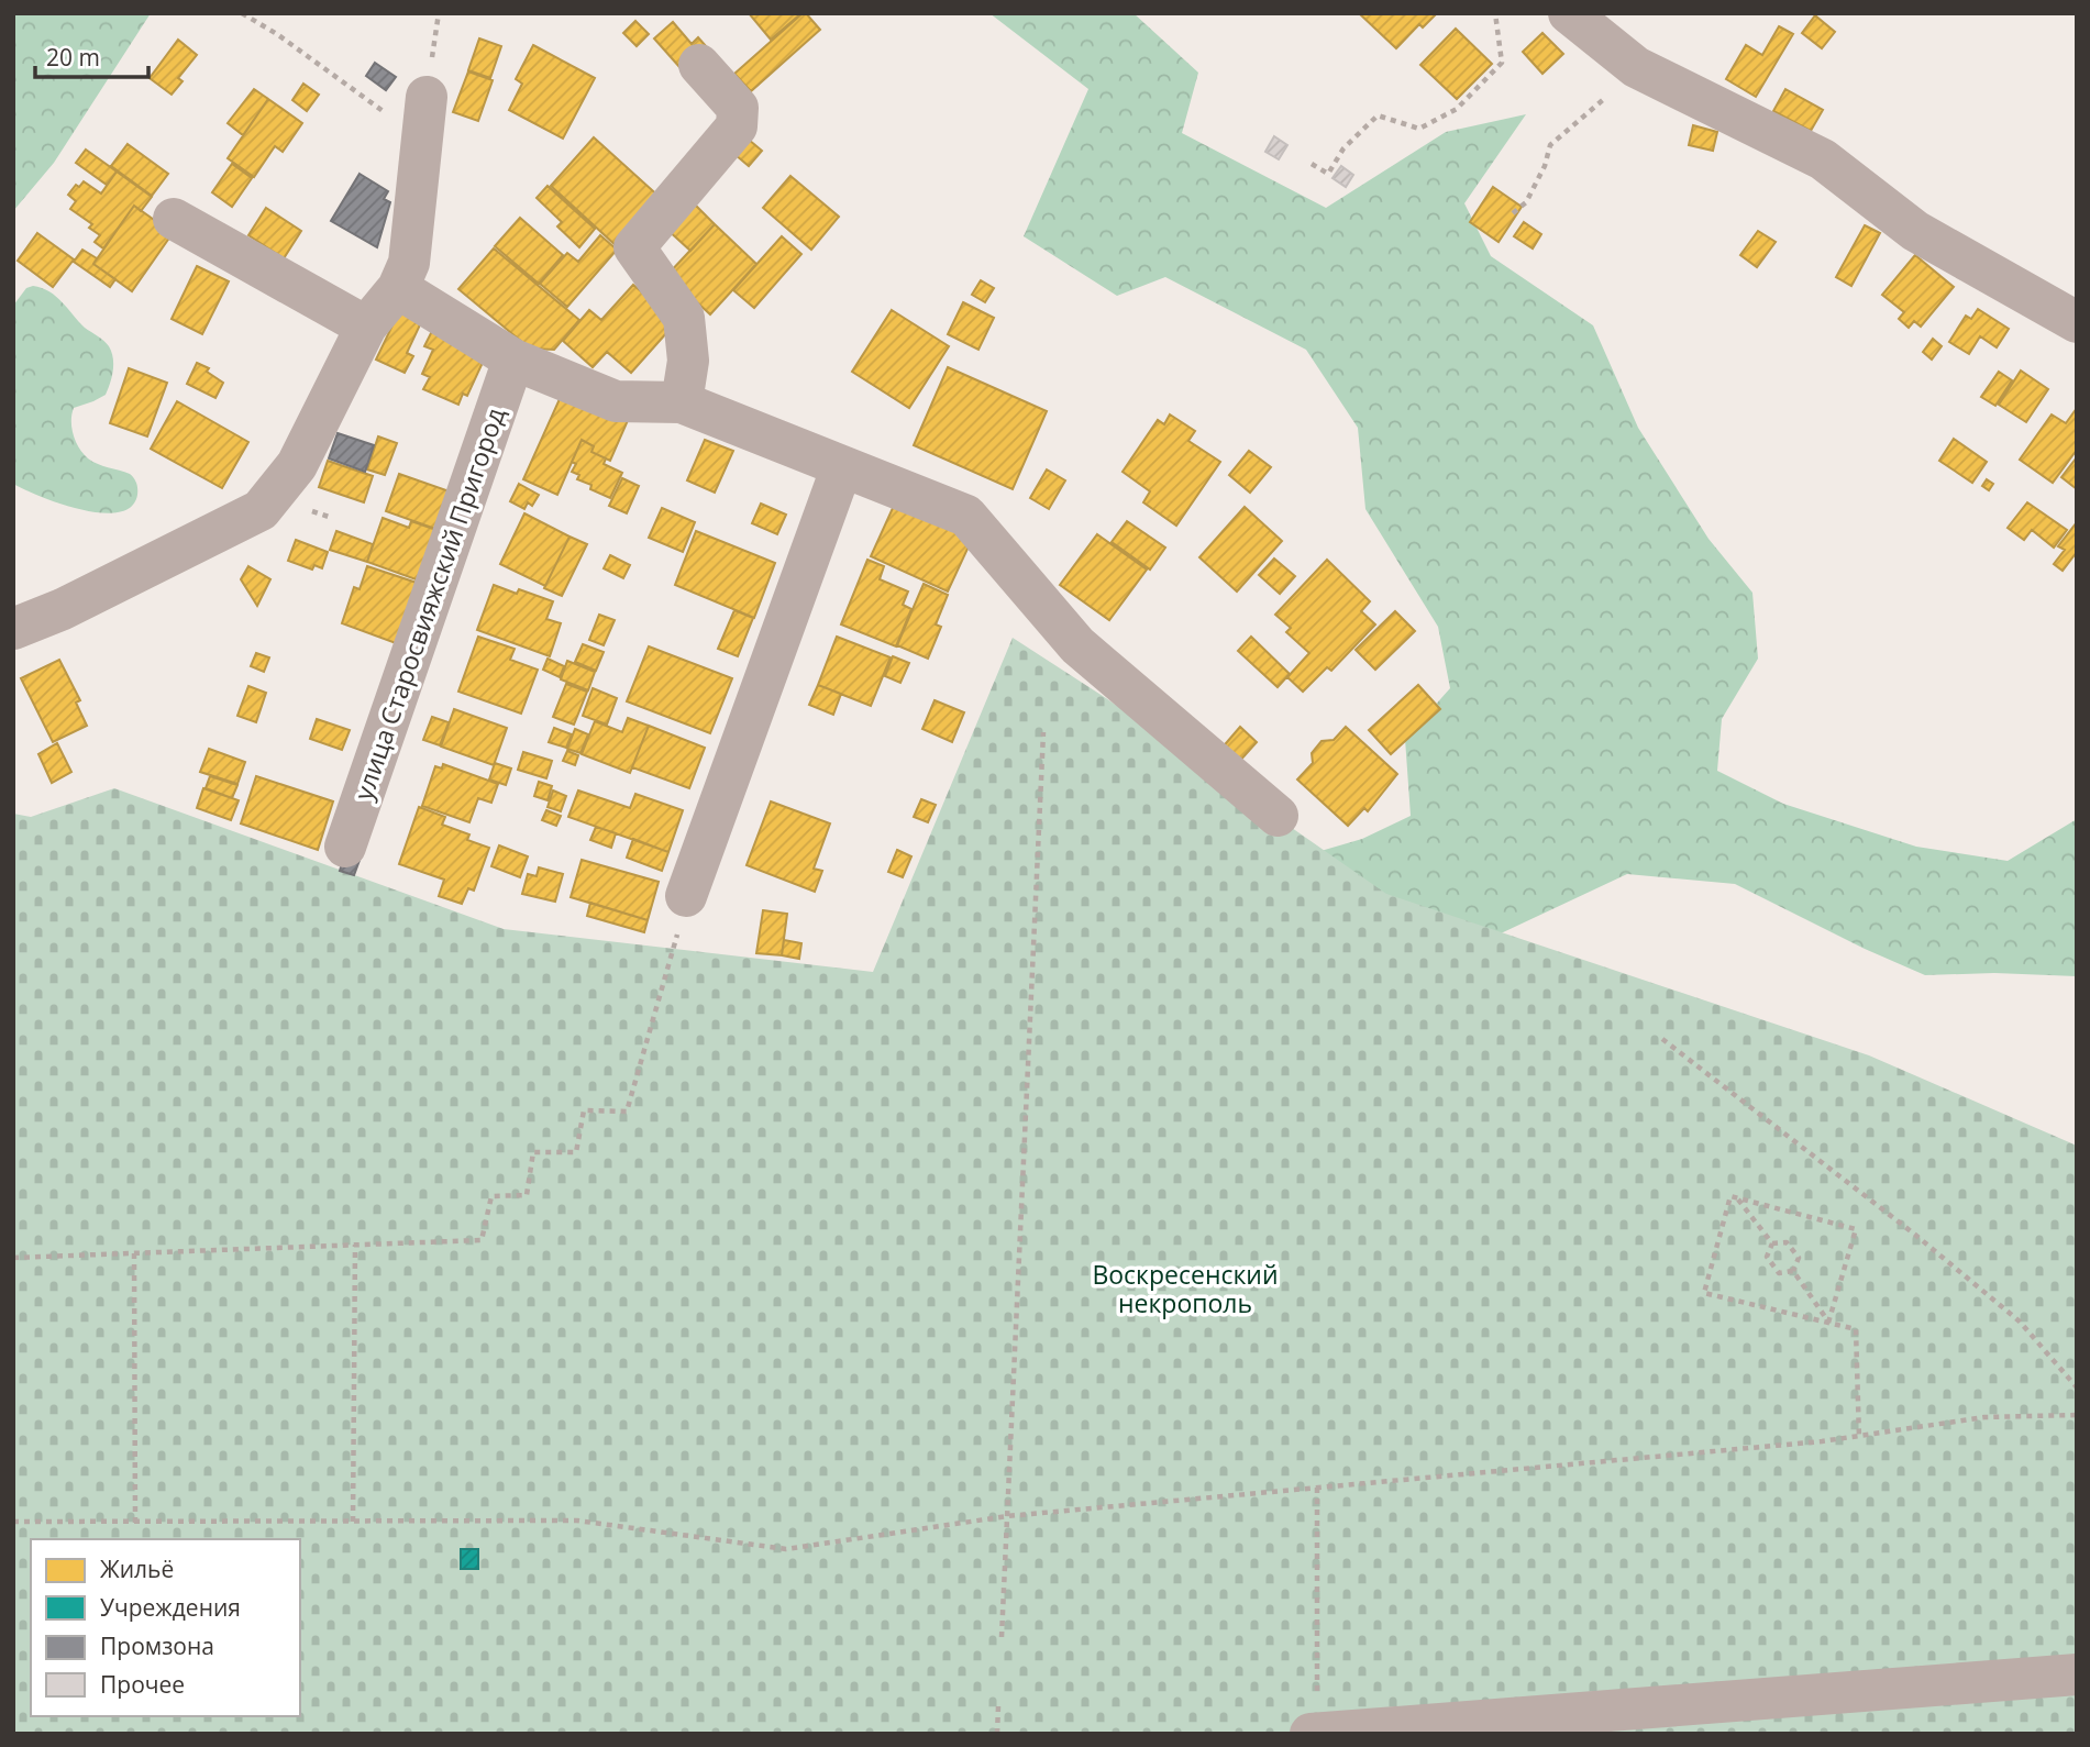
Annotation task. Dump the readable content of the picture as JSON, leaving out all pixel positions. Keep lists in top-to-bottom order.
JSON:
{
  "streets": {
    "street": ["улица Старосвияжский Пригород"]
  },
  "parks": ["Воскресенский некрополь"],
  "legend": [
    "Жильё",
    "Учреждения",
    "Промзона",
    "Прочее"
  ],
  "scale_bar": "20 m"
}
